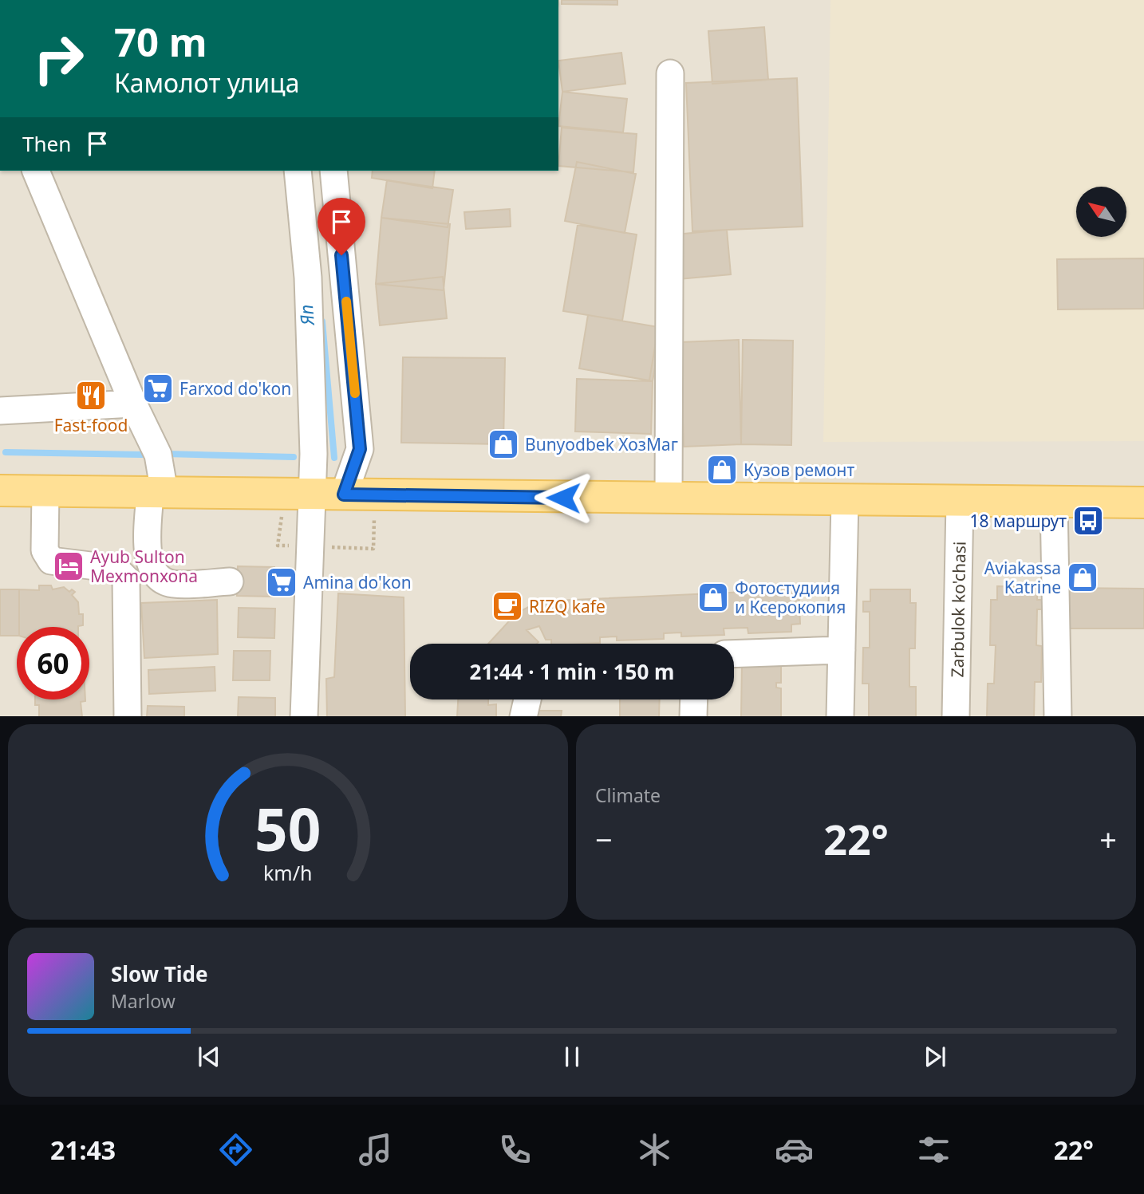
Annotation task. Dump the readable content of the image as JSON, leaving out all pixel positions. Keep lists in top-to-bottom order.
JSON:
{
  "streets": {
    "street": ["Zarbulok ko'chasi"]
  },
  "water": ["Яп"],
  "places": {
    "supermarket": ["Farxod do'kon", "Amina do'kon"],
    "restaurant": ["Fast-food"],
    "shop": [
      "Bunyodbek ХозМаг",
      "Кузов ремонт",
      "Aviakassa Katrine",
      "Фотостудиия и Ксерокопия"
    ],
    "bus stop": ["18 маршрут"],
    "hotel": ["Ayub Sulton Mexmonxona"],
    "cafe": ["RIZQ kafe"]
  },
  "north": "top left",
  "page": {
    "turn": ["70 m", "Камолот улица"],
    "then": "Then",
    "limit": "60",
    "trip": "21:44 · 1 min · 150 m",
    "tile": "Climate",
    "heat": ["−", "22°", "+"],
    "song": ["Slow Tide", "Marlow"],
    "tabs": ["21:43", "22°"],
    "gauge": ["50", "km/h"]
  }
}
